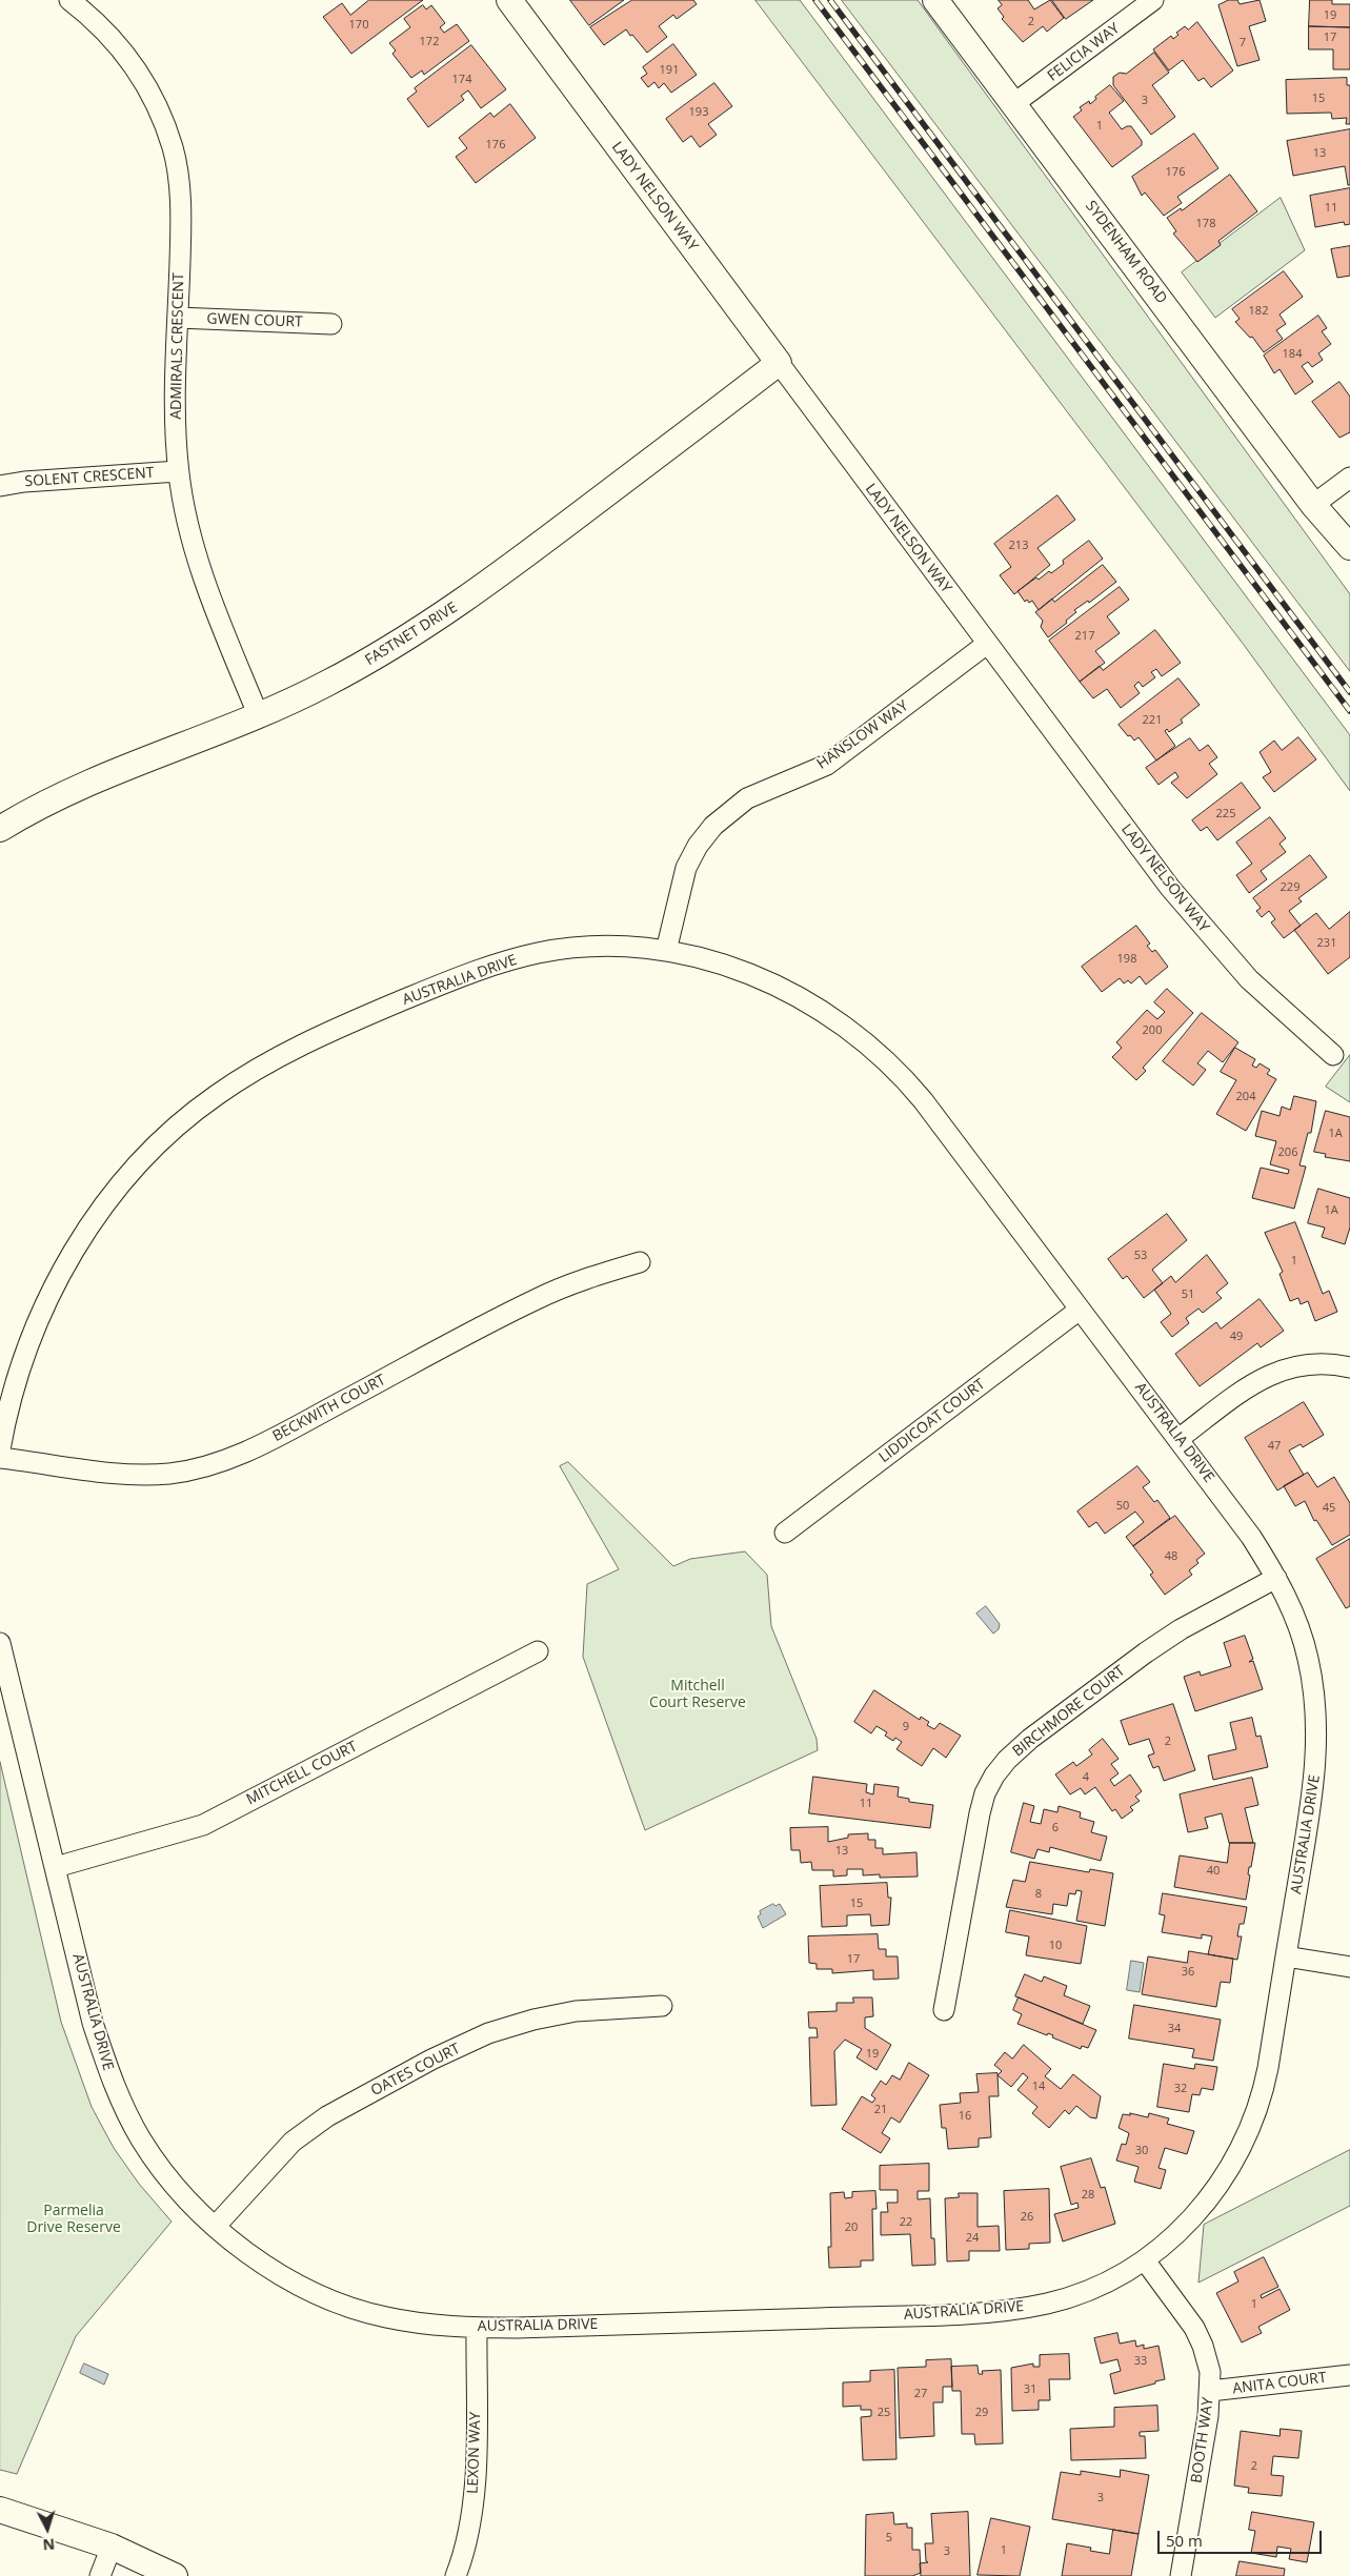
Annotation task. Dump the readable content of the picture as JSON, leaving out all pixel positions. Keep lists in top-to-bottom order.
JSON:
{
  "streets": {
    "street": [
      "FELICIA WAY",
      "LADY NELSON WAY",
      "SYDENHAM ROAD",
      "GWEN COURT",
      "ADMIRALS CRESCENT",
      "SOLENT CRESCENT",
      "FASTNET DRIVE",
      "HANSLOW WAY",
      "AUSTRALIA DRIVE",
      "BECKWITH COURT",
      "LIDDICOAT COURT",
      "BIRCHMORE COURT",
      "MITCHELL COURT",
      "OATES COURT",
      "ANITA COURT",
      "BOOTH WAY",
      "LEXON WAY"
    ]
  },
  "crossings": [
    ["FELICIA WAY", "SYDENHAM ROAD"],
    ["LADY NELSON WAY", "FASTNET DRIVE"],
    ["LADY NELSON WAY", "HANSLOW WAY"],
    ["GWEN COURT", "ADMIRALS CRESCENT"],
    ["ADMIRALS CRESCENT", "SOLENT CRESCENT"],
    ["ADMIRALS CRESCENT", "FASTNET DRIVE"],
    ["HANSLOW WAY", "AUSTRALIA DRIVE"],
    ["AUSTRALIA DRIVE", "LIDDICOAT COURT"],
    ["AUSTRALIA DRIVE", "BIRCHMORE COURT"],
    ["AUSTRALIA DRIVE", "MITCHELL COURT"],
    ["AUSTRALIA DRIVE", "OATES COURT"],
    ["AUSTRALIA DRIVE", "BOOTH WAY"],
    ["AUSTRALIA DRIVE", "LEXON WAY"],
    ["ANITA COURT", "BOOTH WAY"]
  ],
  "parks": ["Mitchell Court Reserve", "Parmelia Drive Reserve"],
  "house_numbers": [
    "19",
    "2",
    "170",
    "17",
    "172",
    "7",
    "191",
    "174",
    "15",
    "3",
    "193",
    "1",
    "176",
    "13",
    "176",
    "11",
    "178",
    "182",
    "184",
    "213",
    "217",
    "221",
    "225",
    "229",
    "231",
    "198",
    "200",
    "204",
    "1A",
    "206",
    "1A",
    "53",
    "1",
    "51",
    "49",
    "47",
    "50",
    "45",
    "48",
    "9",
    "2",
    "4",
    "11",
    "6",
    "13",
    "40",
    "8",
    "15",
    "10",
    "17",
    "36",
    "34",
    "19",
    "14",
    "32",
    "21",
    "16",
    "30",
    "28",
    "26",
    "22",
    "20",
    "24",
    "1",
    "33",
    "31",
    "27",
    "25",
    "29",
    "2",
    "3",
    "5",
    "1",
    "3"
  ],
  "scale_bar": "50 m",
  "north": "bottom"
}
